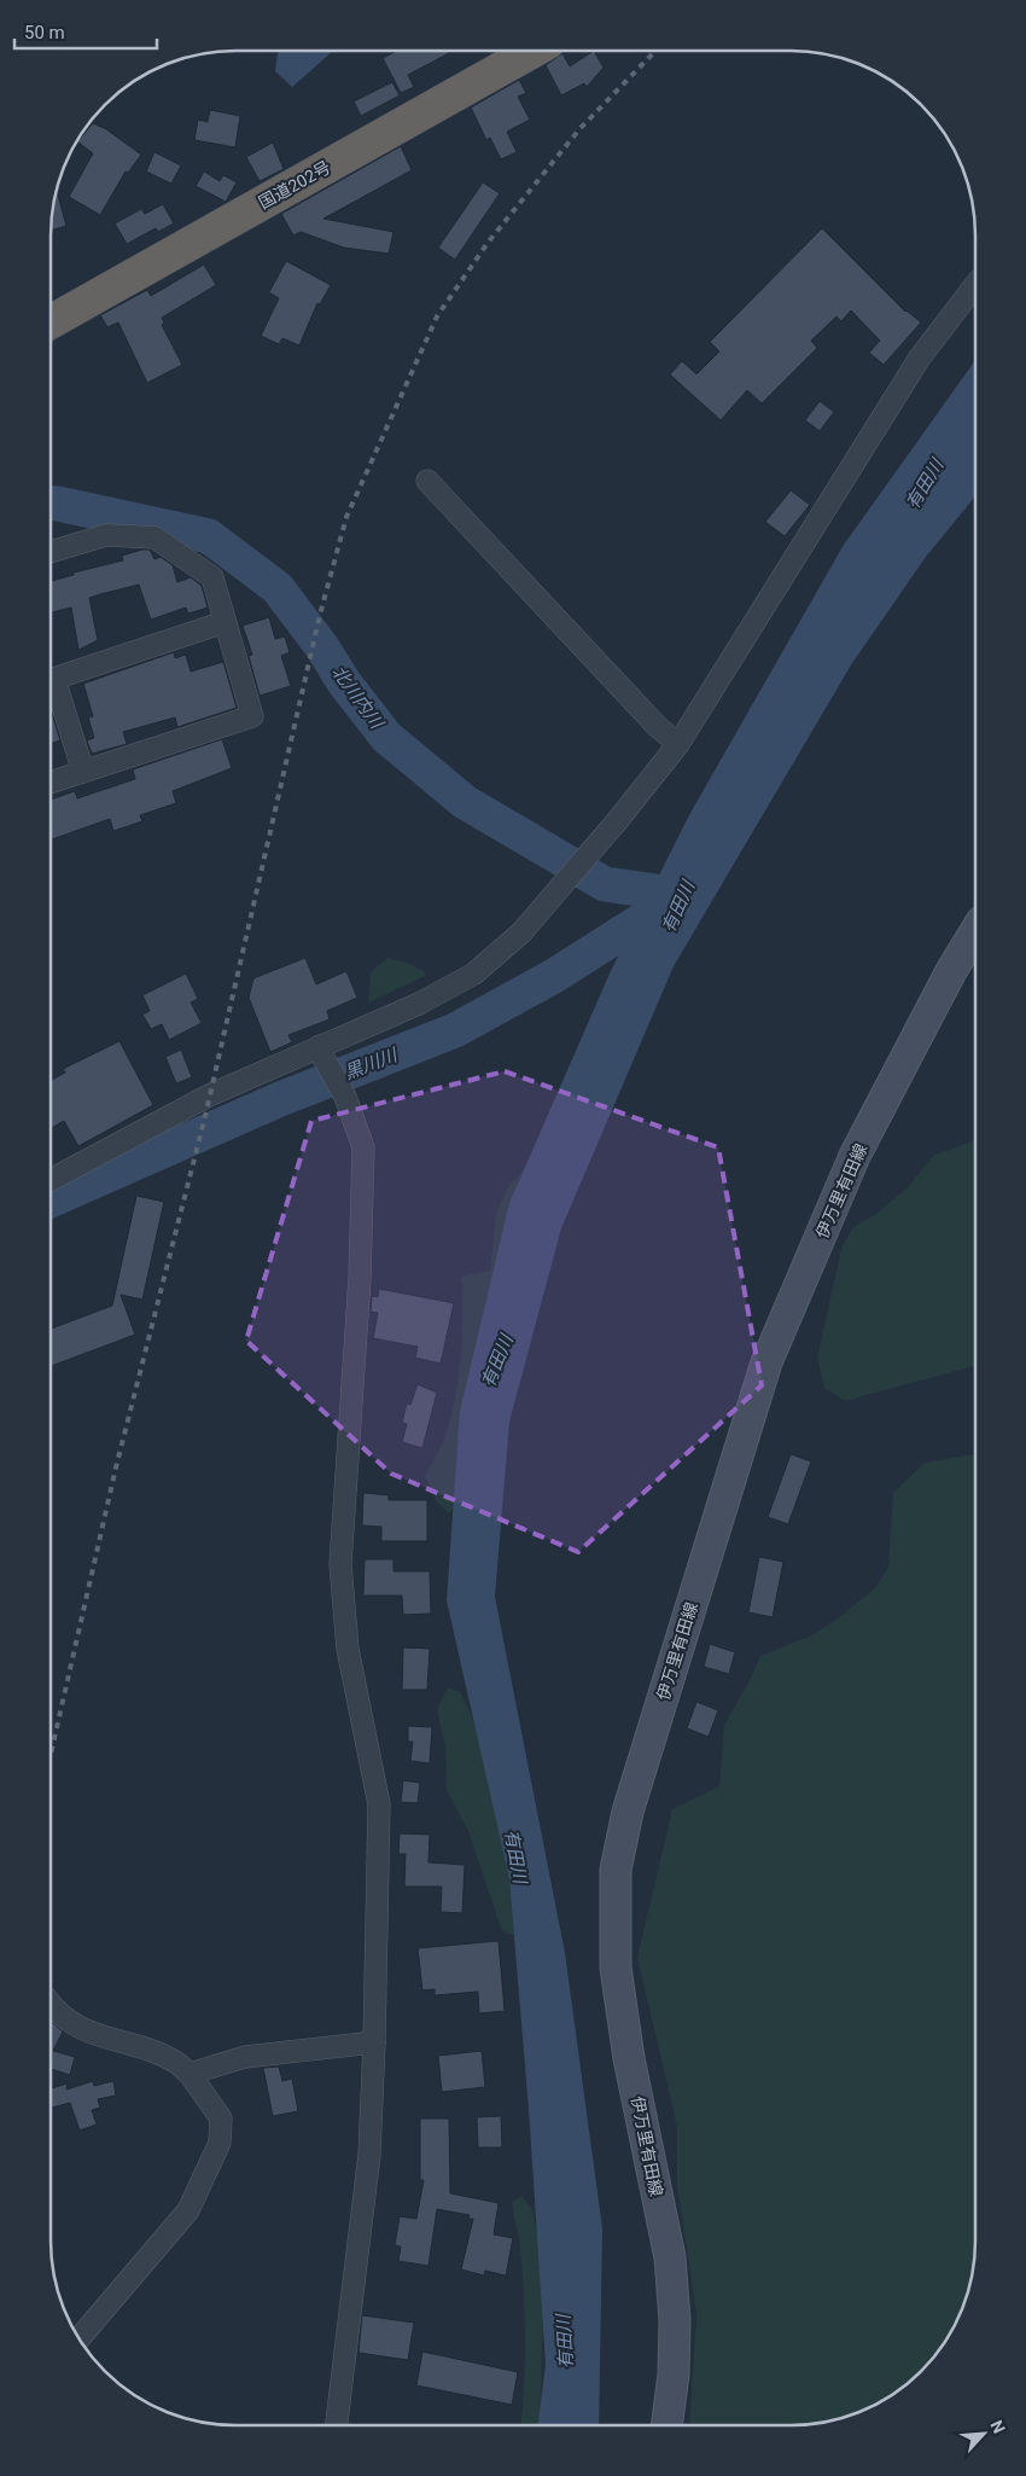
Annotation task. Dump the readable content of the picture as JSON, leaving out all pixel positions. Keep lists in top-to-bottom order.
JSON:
{
  "streets": {
    "highway": ["国道202号"],
    "main road": ["伊万里有田線"]
  },
  "water": ["有田川", "北川内川", "黒川川"],
  "scale_bar": "50 m",
  "north": "top right"
}
